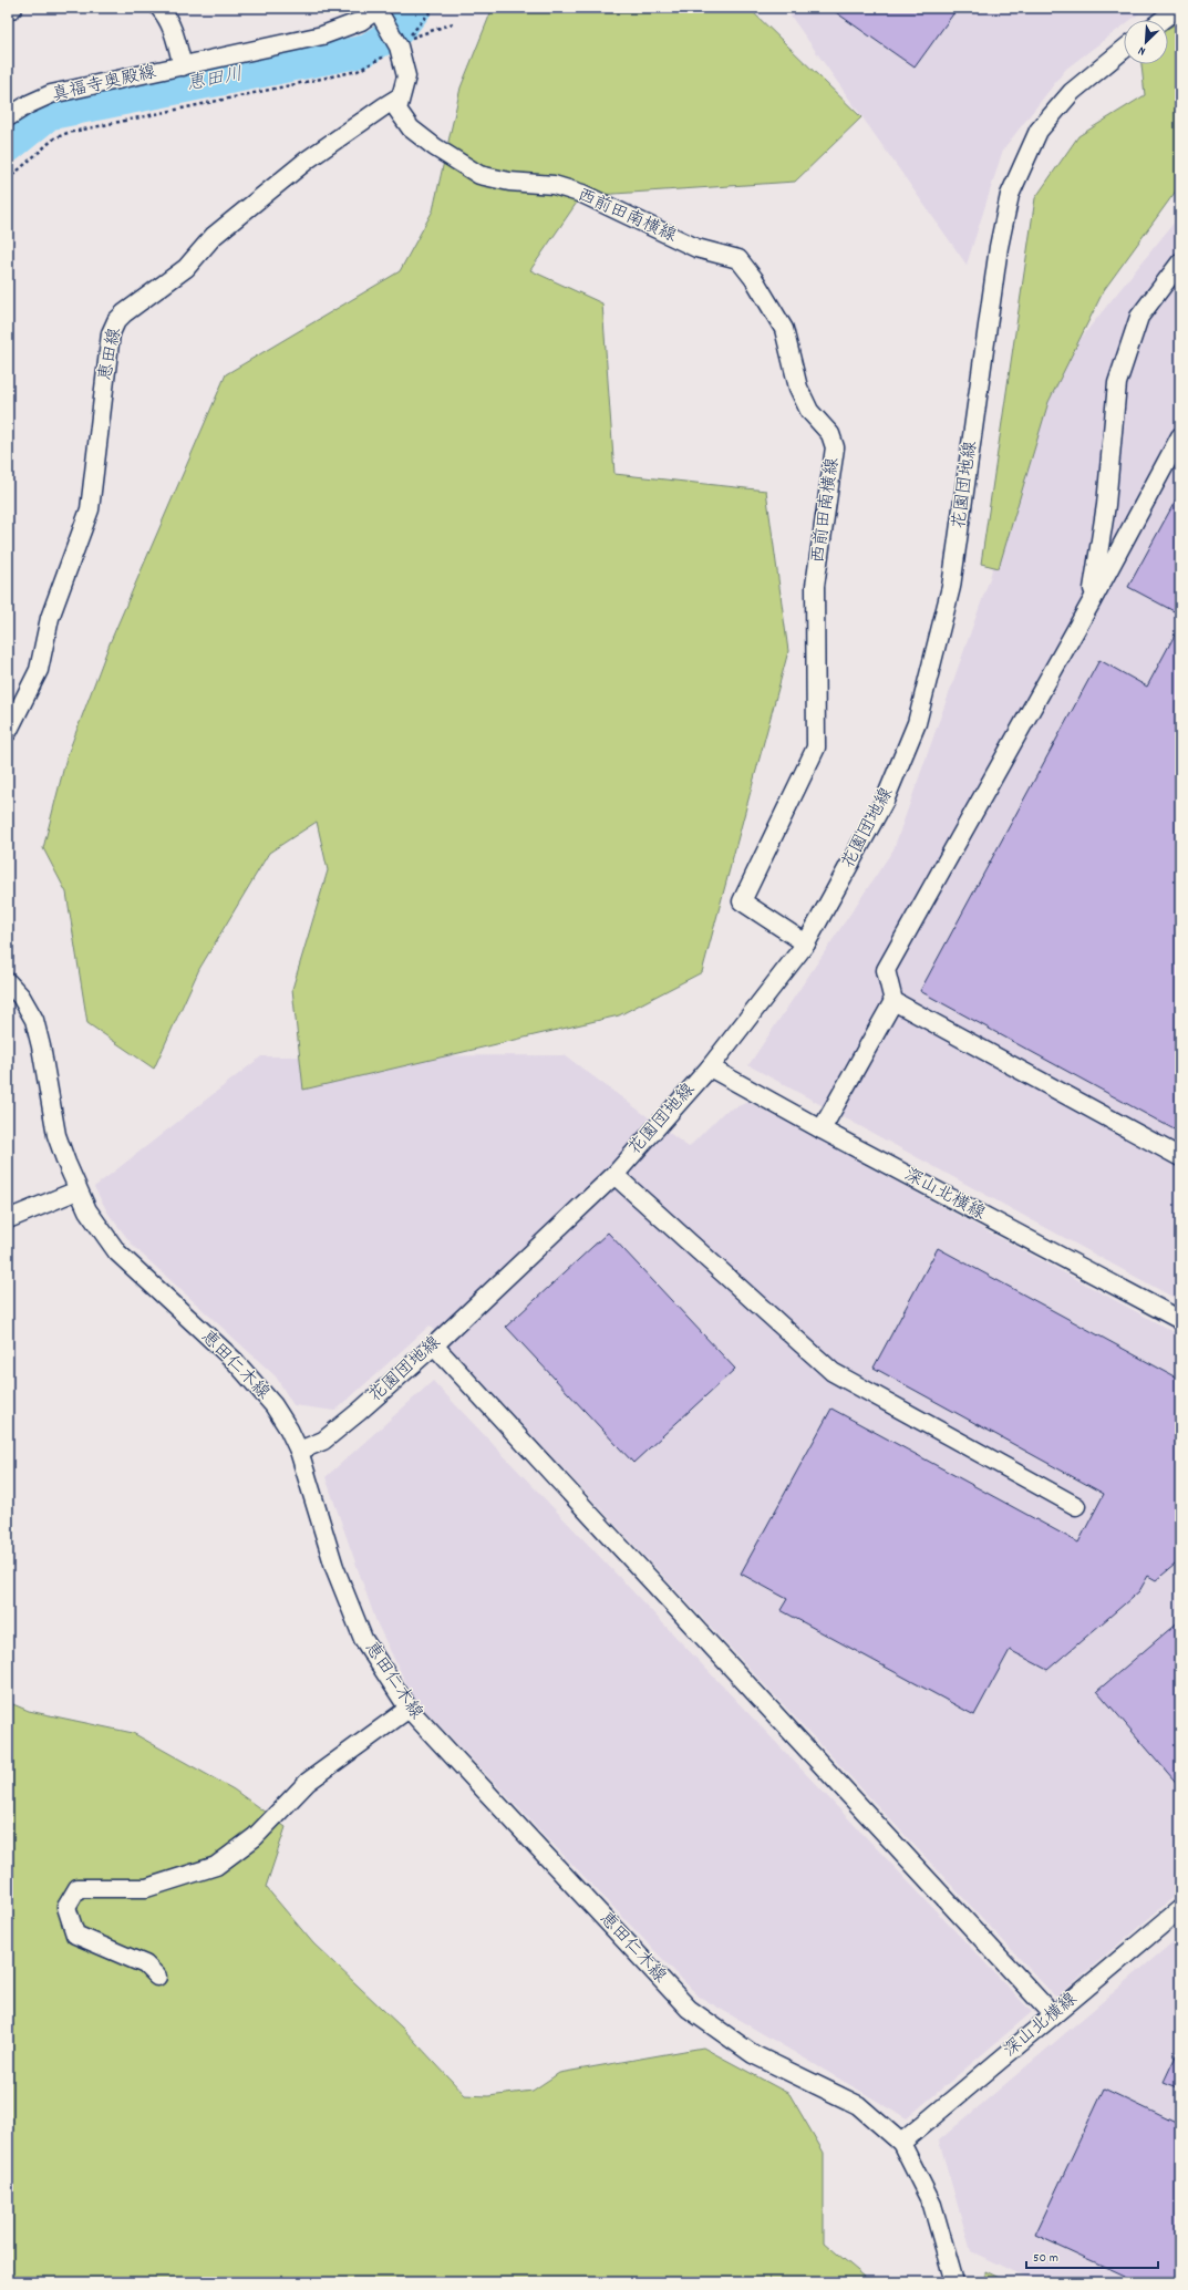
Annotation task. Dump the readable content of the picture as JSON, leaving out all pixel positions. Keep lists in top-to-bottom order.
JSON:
{
  "streets": {
    "street": [
      "真福寺奥殿線",
      "西前田南横線",
      "恵田線",
      "花園団地線",
      "深山北横線",
      "恵田仁木線"
    ]
  },
  "crossings": [
    ["西前田南横線", "恵田線"],
    ["西前田南横線", "花園団地線"],
    ["花園団地線", "深山北横線"],
    ["花園団地線", "恵田仁木線"],
    ["深山北横線", "恵田仁木線"]
  ],
  "water": ["恵田川"],
  "scale_bar": "50 m",
  "north": "bottom left"
}
